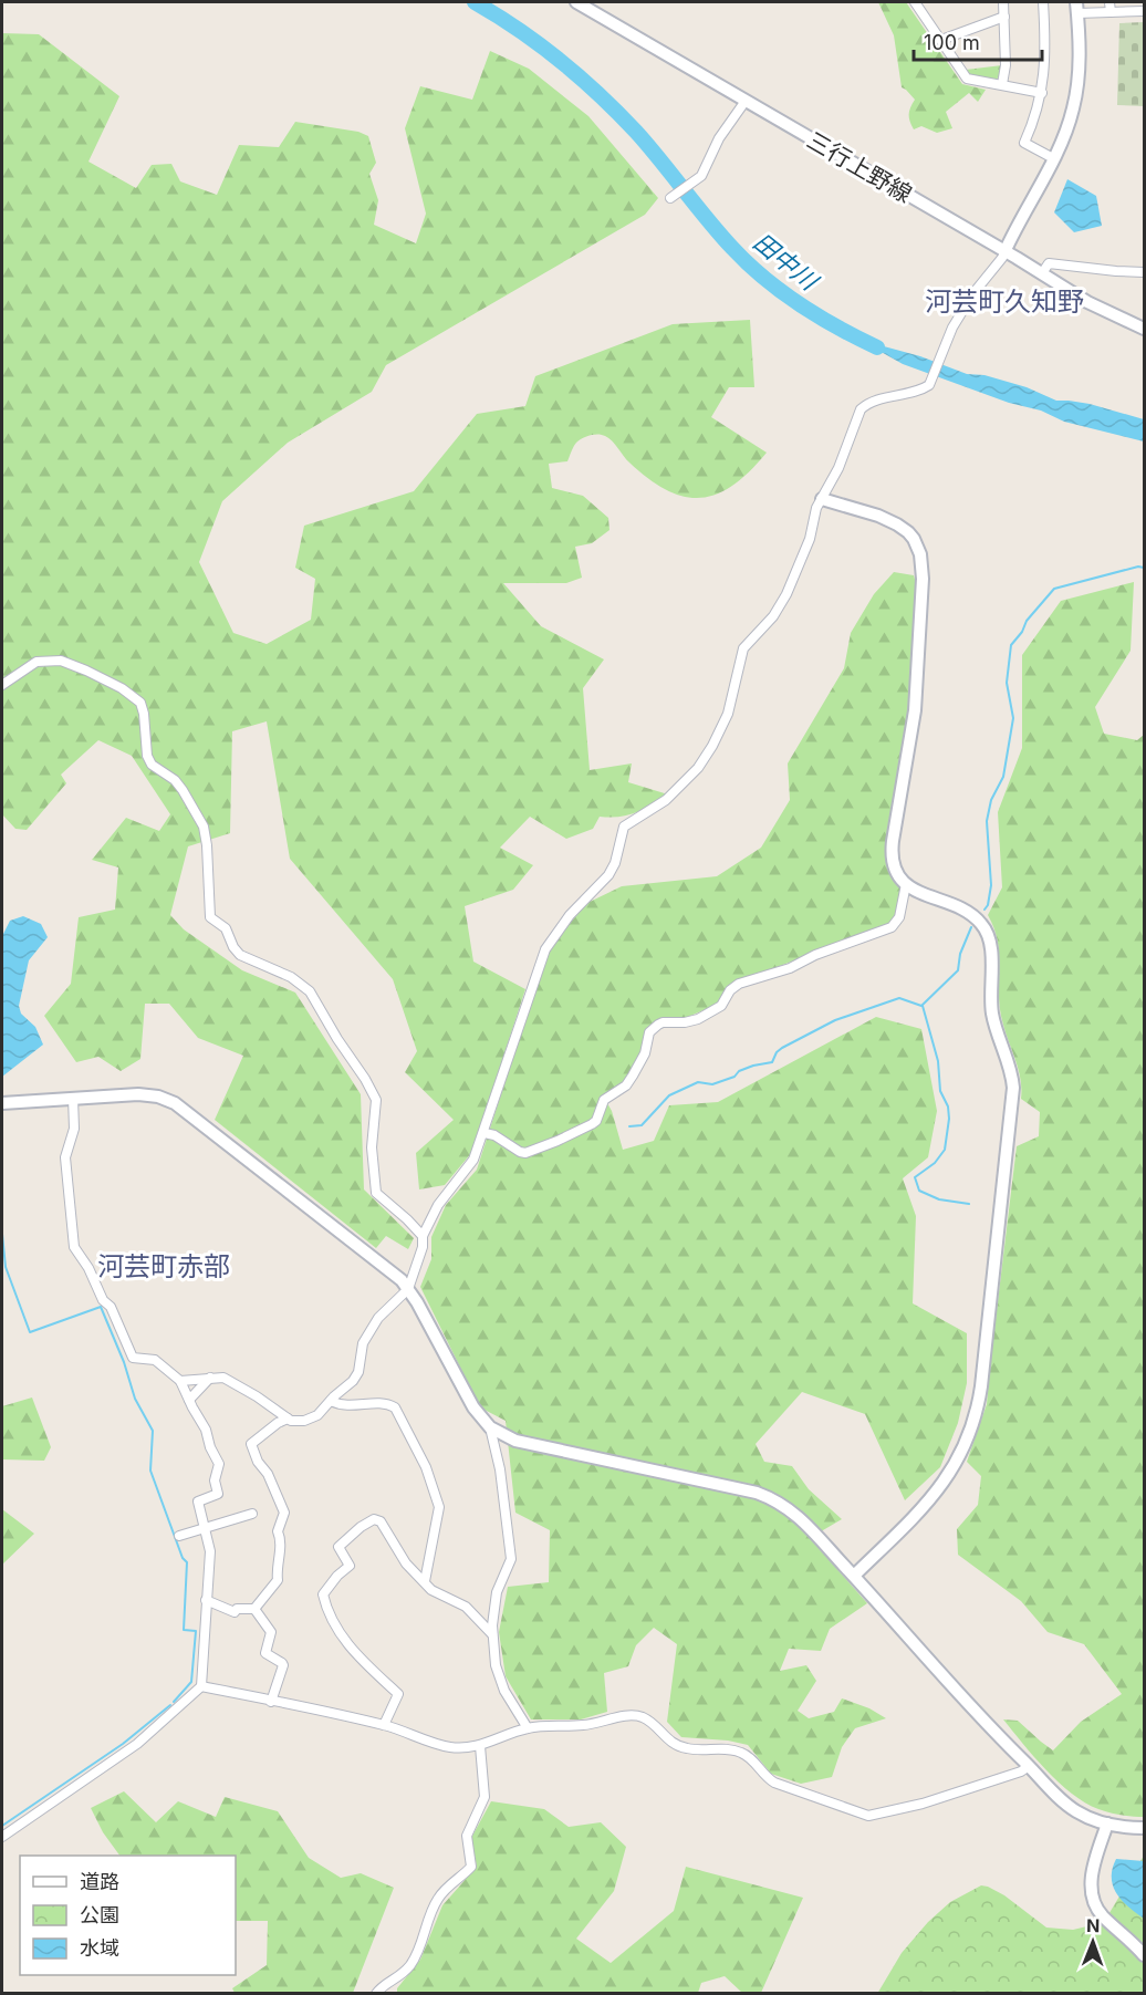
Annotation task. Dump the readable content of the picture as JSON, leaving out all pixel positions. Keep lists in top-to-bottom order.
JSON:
{
  "streets": {
    "street": ["三行上野線"]
  },
  "districts": ["河芸町久知野", "河芸町赤部"],
  "water": ["田中川"],
  "legend": ["道路", "公園", "水域"],
  "scale_bar": "100 m",
  "north": "top"
}
